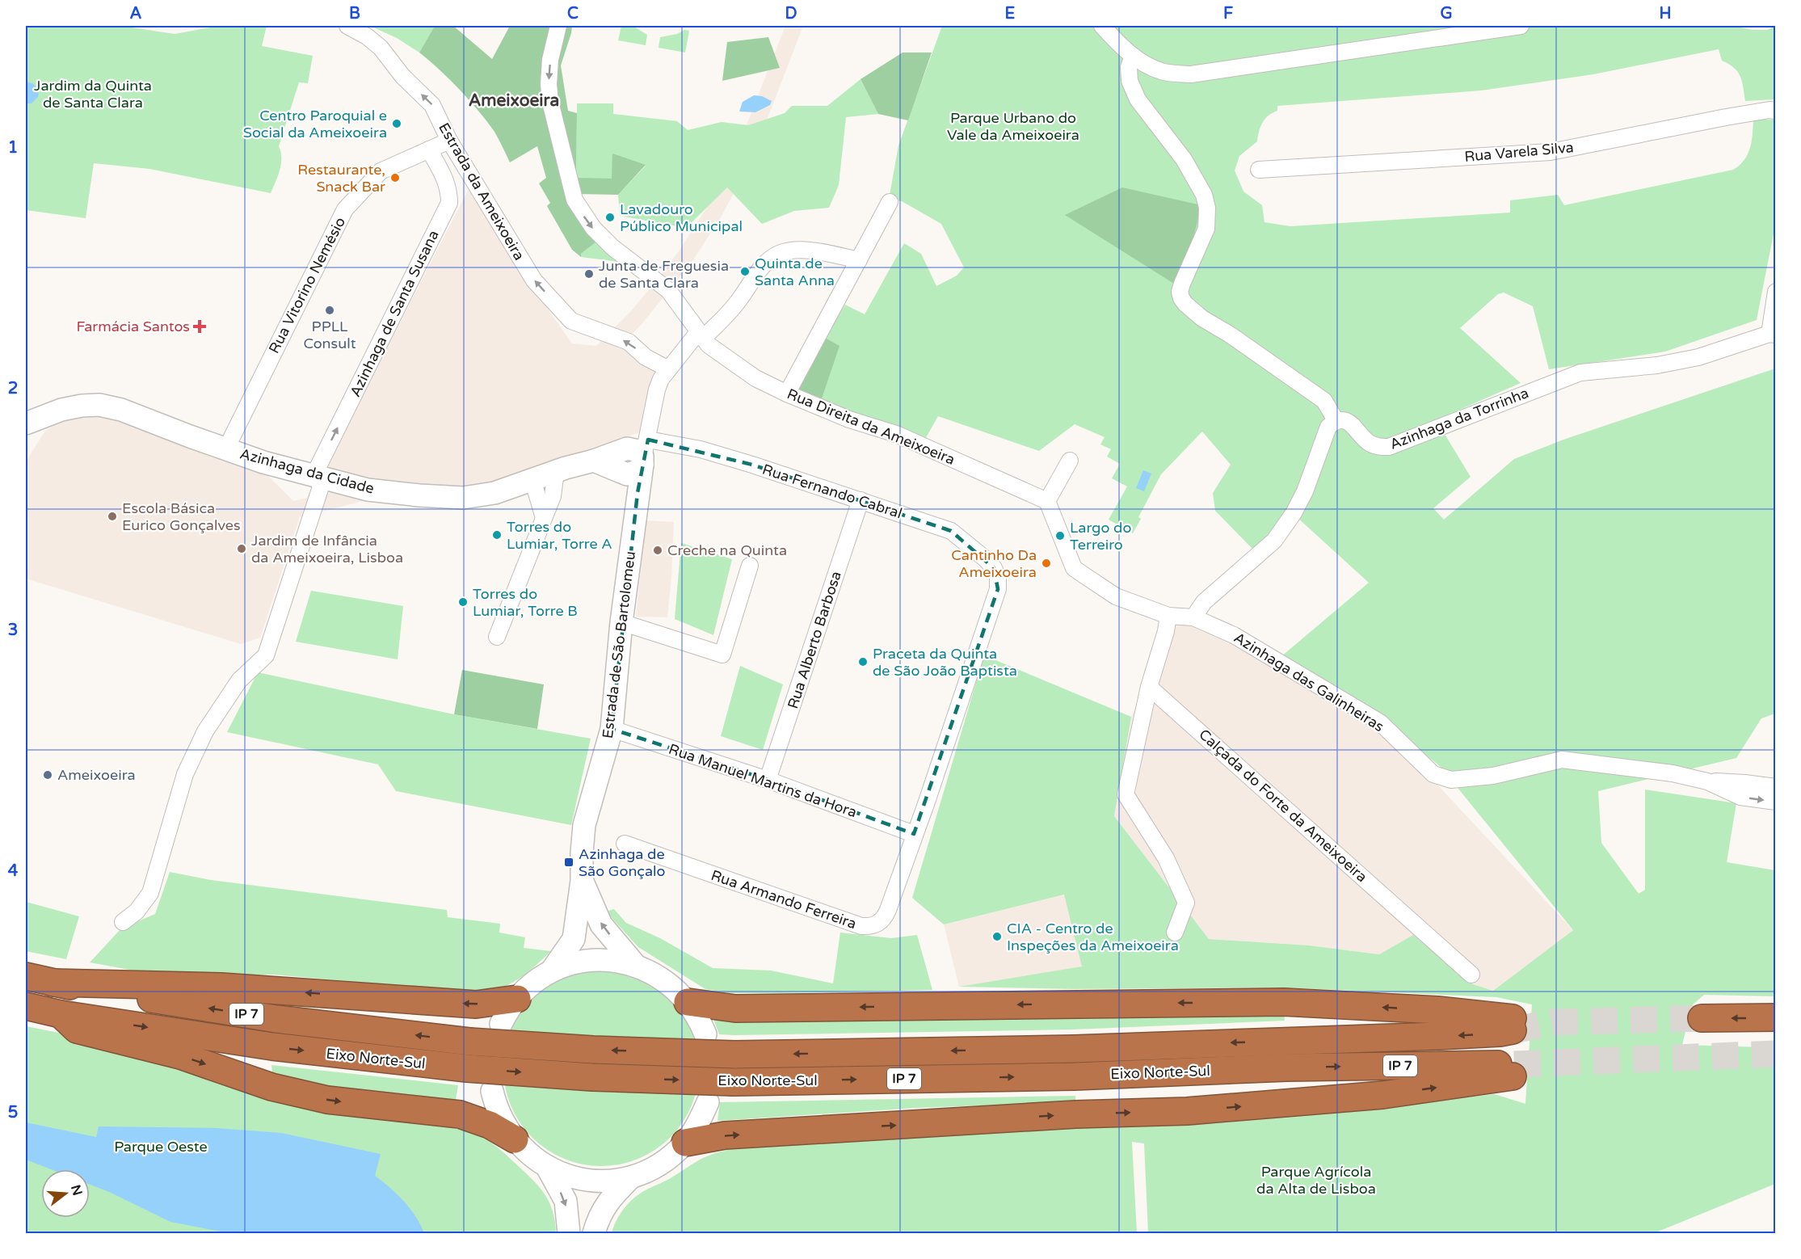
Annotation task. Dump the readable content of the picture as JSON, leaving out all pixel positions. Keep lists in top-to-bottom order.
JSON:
{
  "streets": {
    "highway": ["IP 7", "Eixo Norte-Sul"],
    "street": [
      "Rua Varela Silva",
      "Estrada da Ameixoeira",
      "Rua Vitorino Nemésio",
      "Azinhaga de Santa Susana",
      "Azinhaga da Torrinha",
      "Rua Direita da Ameixoeira",
      "Azinhaga da Cidade",
      "Rua Fernando Cabral",
      "Rua Alberto Barbosa",
      "Estrada de São Bartolomeu",
      "Azinhaga das Galinheiras",
      "Rua Manuel Martins da Hora",
      "Calçada do Forte da Ameixoeira",
      "Rua Armando Ferreira"
    ]
  },
  "crossings": [
    ["Estrada da Ameixoeira", "Rua Vitorino Nemésio"],
    ["Estrada da Ameixoeira", "Estrada de São Bartolomeu"],
    ["Rua Vitorino Nemésio", "Azinhaga de Santa Susana"],
    ["Rua Vitorino Nemésio", "Azinhaga da Cidade"],
    ["Azinhaga de Santa Susana", "Azinhaga da Cidade"],
    ["Azinhaga da Cidade", "Rua Fernando Cabral"],
    ["Azinhaga da Cidade", "Estrada de São Bartolomeu"],
    ["Rua Fernando Cabral", "Rua Alberto Barbosa"],
    ["Rua Fernando Cabral", "Estrada de São Bartolomeu"],
    ["Rua Fernando Cabral", "Rua Manuel Martins da Hora"],
    ["Rua Fernando Cabral", "Rua Armando Ferreira"],
    ["Rua Alberto Barbosa", "Rua Manuel Martins da Hora"],
    ["Estrada de São Bartolomeu", "Rua Manuel Martins da Hora"],
    ["Rua Manuel Martins da Hora", "Rua Armando Ferreira"]
  ],
  "one_way": ["Estrada da Ameixoeira", "Azinhaga de Santa Susana", "Rua Direita da Ameixoeira"],
  "districts": ["Ameixoeira"],
  "parks": [
    "Jardim da Quinta de Santa Clara",
    "Parque Urbano do Vale da Ameixoeira",
    "Parque Oeste",
    "Parque Agrícola da Alta de Lisboa"
  ],
  "places": {
    "other": [
      "Centro Paroquial e Social da Ameixoeira",
      "Restaurante, Snack Bar",
      "Lavadouro Público Municipal",
      "Quinta de Santa Anna",
      "Junta de Freguesia de Santa Clara",
      "PPLL Consult",
      "Escola Básica Eurico Gonçalves",
      "Torres do Lumiar, Torre A",
      "Largo do Terreiro",
      "Jardim de Infância da Ameixoeira, Lisboa",
      "Creche na Quinta",
      "Cantinho Da Ameixoeira",
      "Torres do Lumiar, Torre B",
      "Praceta da Quinta de São João Baptista",
      "Ameixoeira",
      "CIA - Centro de Inspeções da Ameixoeira"
    ],
    "health": ["Farmácia Santos"],
    "transit": ["Azinhaga de São Gonçalo"]
  },
  "north": "right",
  "grid": {
    "columns": [
      "A",
      "B",
      "C",
      "D",
      "E",
      "F",
      "G",
      "H"
    ],
    "rows": [
      "1",
      "2",
      "3",
      "4",
      "5"
    ]
  }
}
